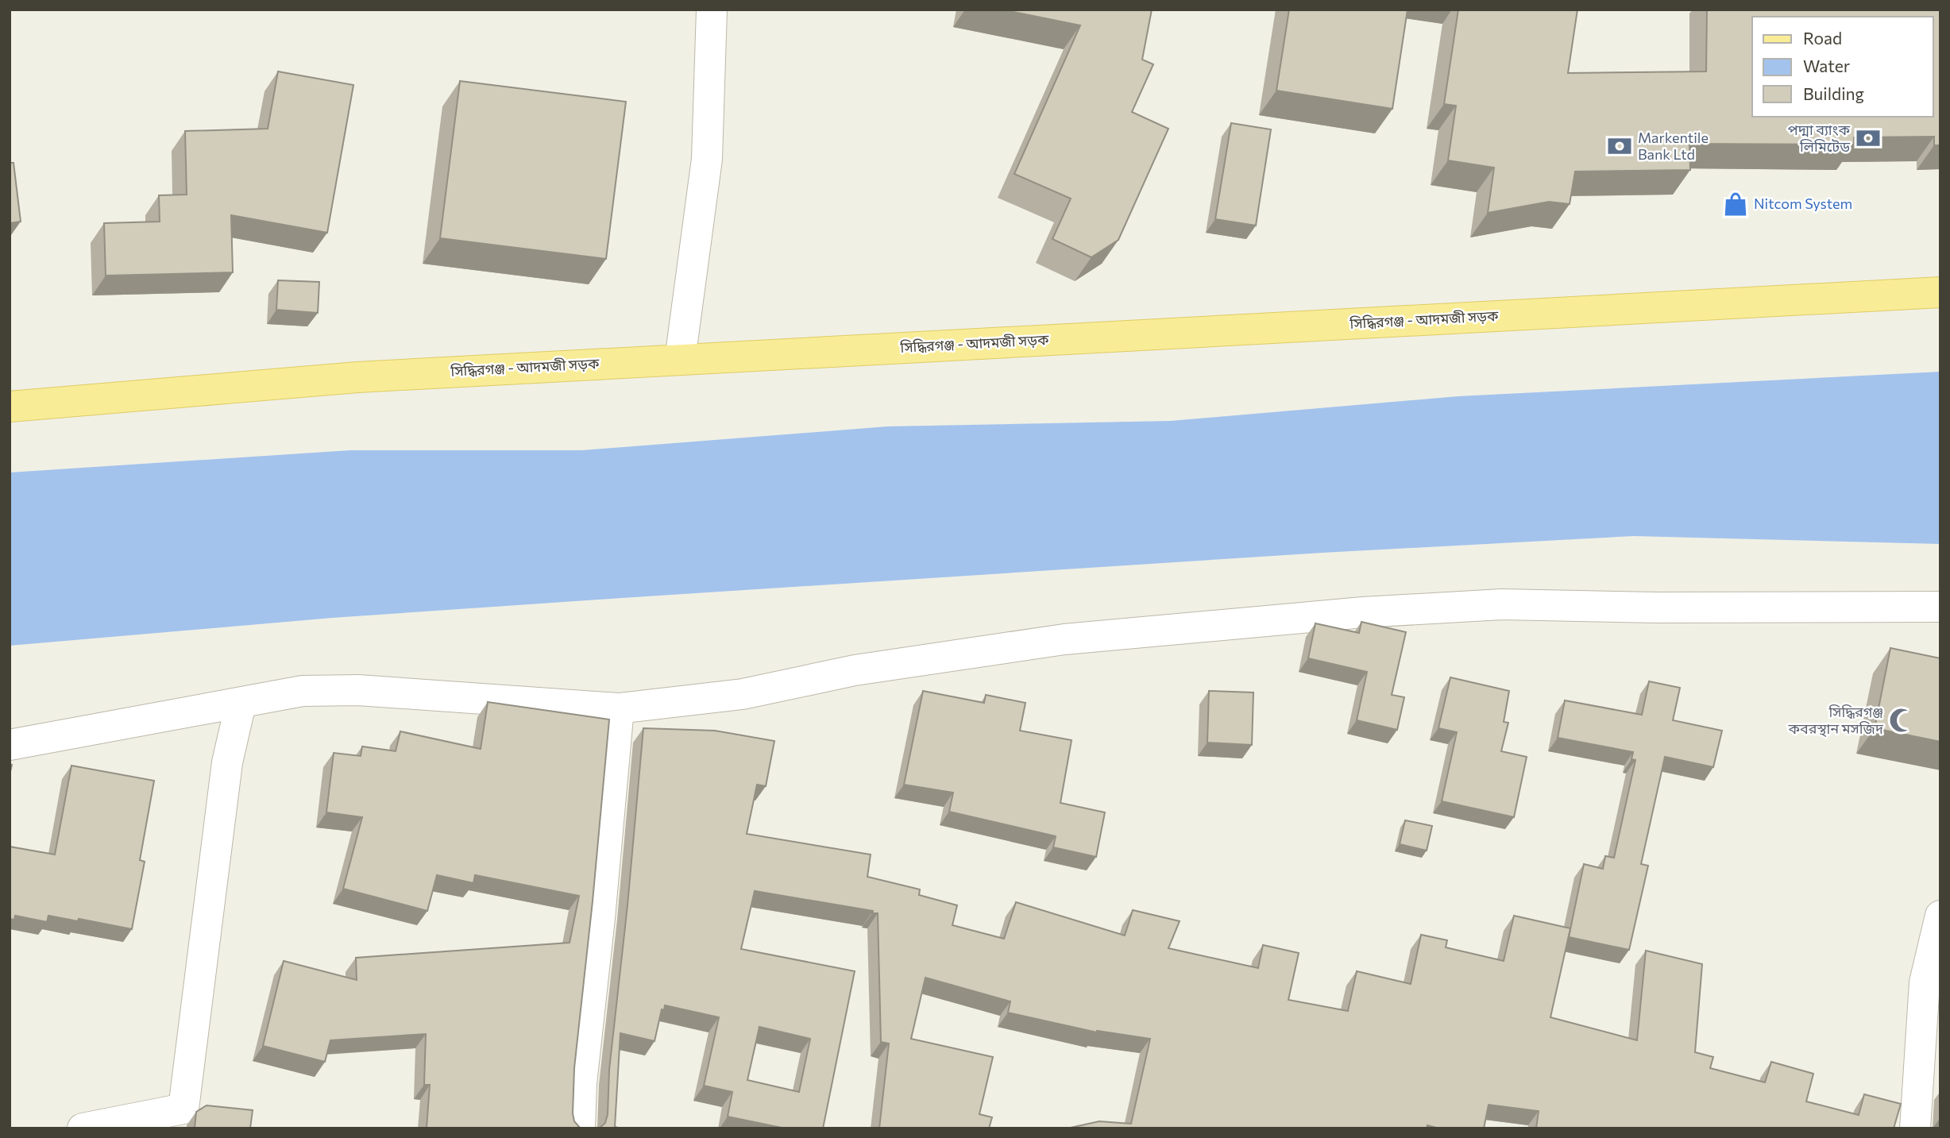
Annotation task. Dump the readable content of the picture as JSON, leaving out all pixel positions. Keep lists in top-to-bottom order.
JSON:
{
  "streets": {
    "main road": ["সিদ্ধিরগঞ্জ - আদমজী সড়ক"]
  },
  "places": {
    "bank": ["পদ্মা ব্যাংক লিমিটেড", "Markentile Bank Ltd"],
    "shop": ["Nitcom System"],
    "mosque": ["সিদ্ধিরগঞ্জ কবরস্থান মসজিদ"]
  },
  "legend": ["Road", "Water", "Building"]
}
